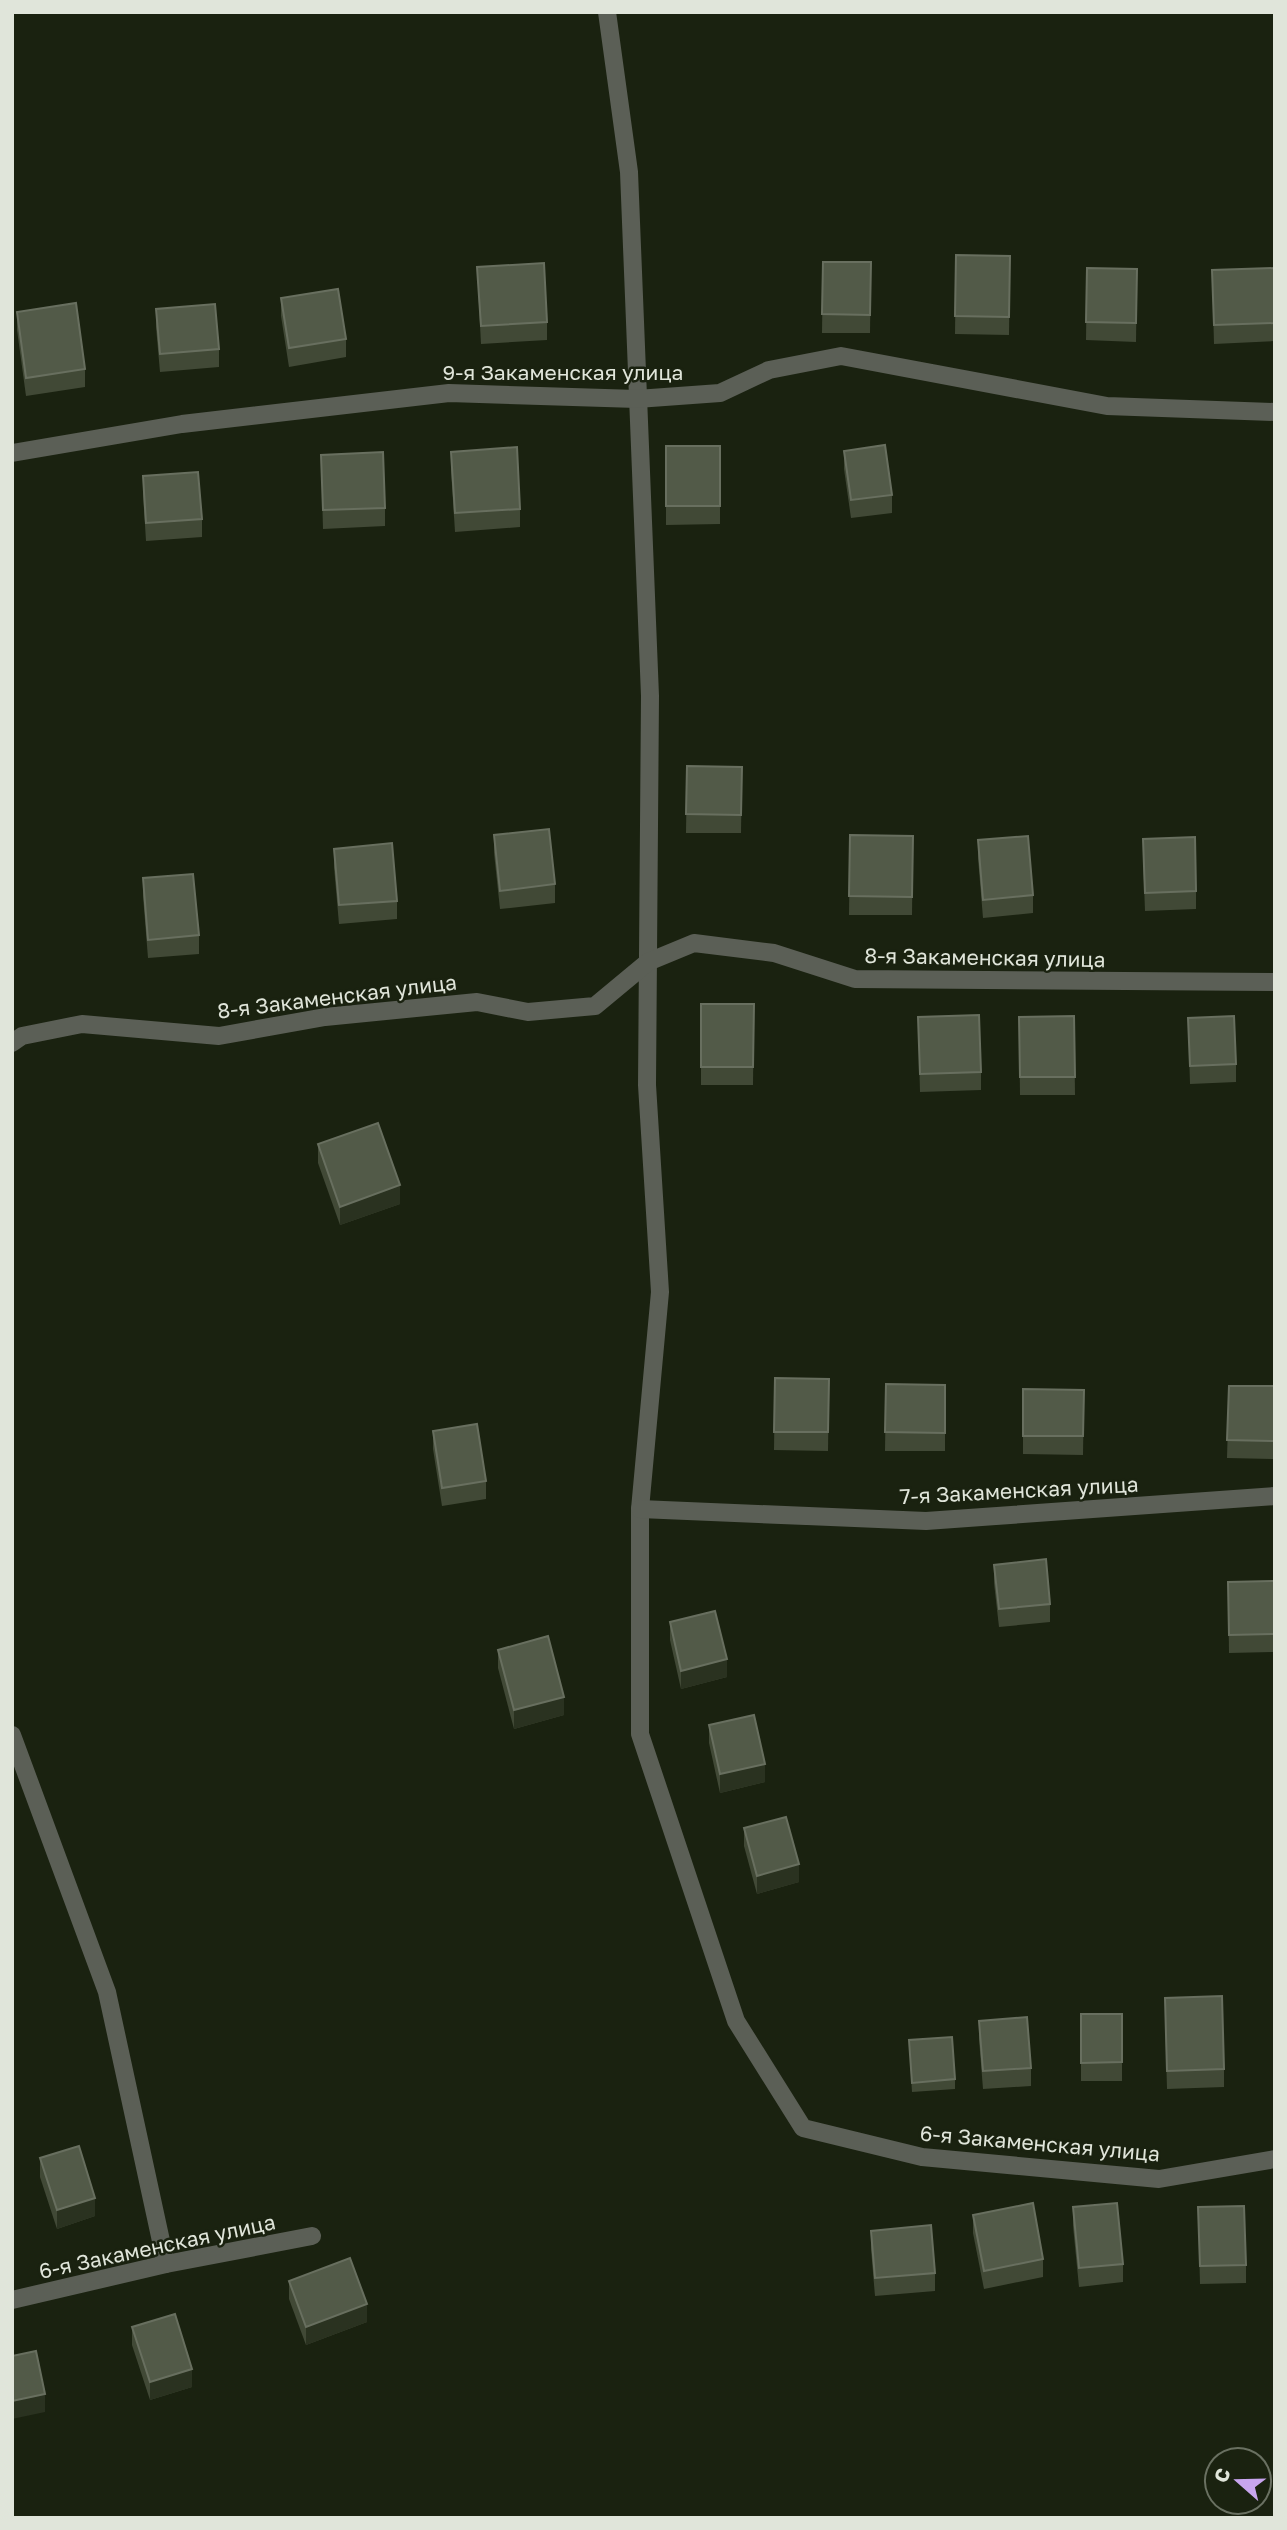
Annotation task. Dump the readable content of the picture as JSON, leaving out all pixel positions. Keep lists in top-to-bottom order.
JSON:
{
  "streets": {
    "street": [
      "9-я Закаменская улица",
      "8-я Закаменская улица",
      "7-я Закаменская улица",
      "6-я Закаменская улица"
    ]
  },
  "crossings": [
    ["7-я Закаменская улица", "6-я Закаменская улица"]
  ],
  "north": "left"
}
